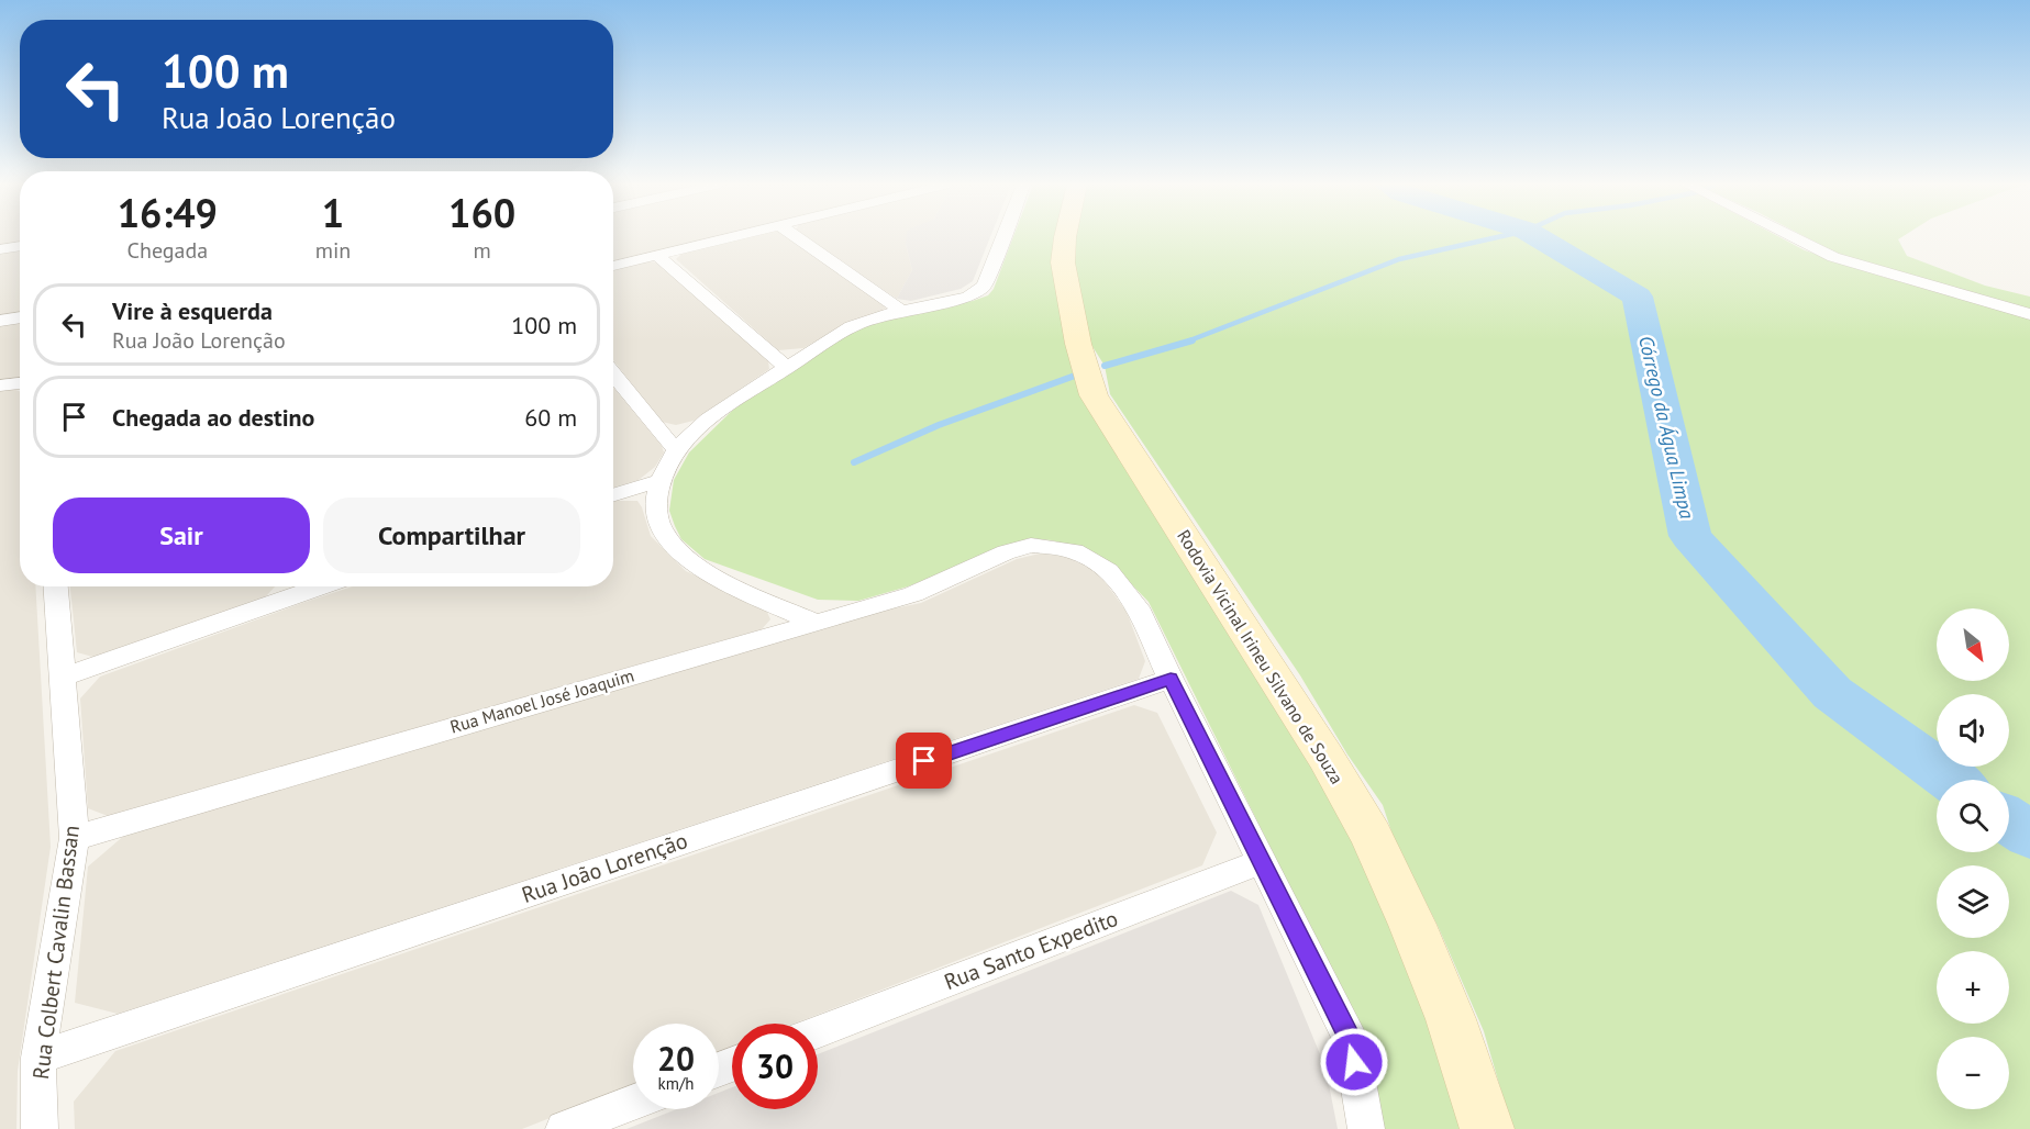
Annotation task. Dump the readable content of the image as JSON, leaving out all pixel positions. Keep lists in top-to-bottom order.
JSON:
{
  "streets": {
    "main road": ["Rodovia Vicinal Irineu Silvano de Souza"],
    "street": [
      "Rua Manoel José Joaquim",
      "Rua João Lorenção",
      "Rua Santo Expedito",
      "Rua Colbert Cavalin Bassan"
    ]
  },
  "crossings": [
    ["Rua Manoel José Joaquim", "Rua João Lorenção"],
    ["Rua Manoel José Joaquim", "Rua Santo Expedito"],
    ["Rua Manoel José Joaquim", "Rua Colbert Cavalin Bassan"],
    ["Rua João Lorenção", "Rua Colbert Cavalin Bassan"]
  ],
  "water": ["Córrego da Água Limpa"],
  "north": "bottom right",
  "page": {
    "turn": ["100 m", "Rua João Lorenção"],
    "eta": [
      "16:49",
      "Chegada",
      "1",
      "min",
      "160",
      "m"
    ],
    "list": [
      {
        "name": "Vire à esquerda",
        "note": "Rua João Lorenção",
        "value": "100 m"
      },
      {
        "name": "Chegada ao destino",
        "value": "60 m"
      }
    ],
    "buttons": ["Sair", "Compartilhar"],
    "map_buttons": ["+", "−"],
    "speed": "20 km/h",
    "limit": "30"
  }
}
